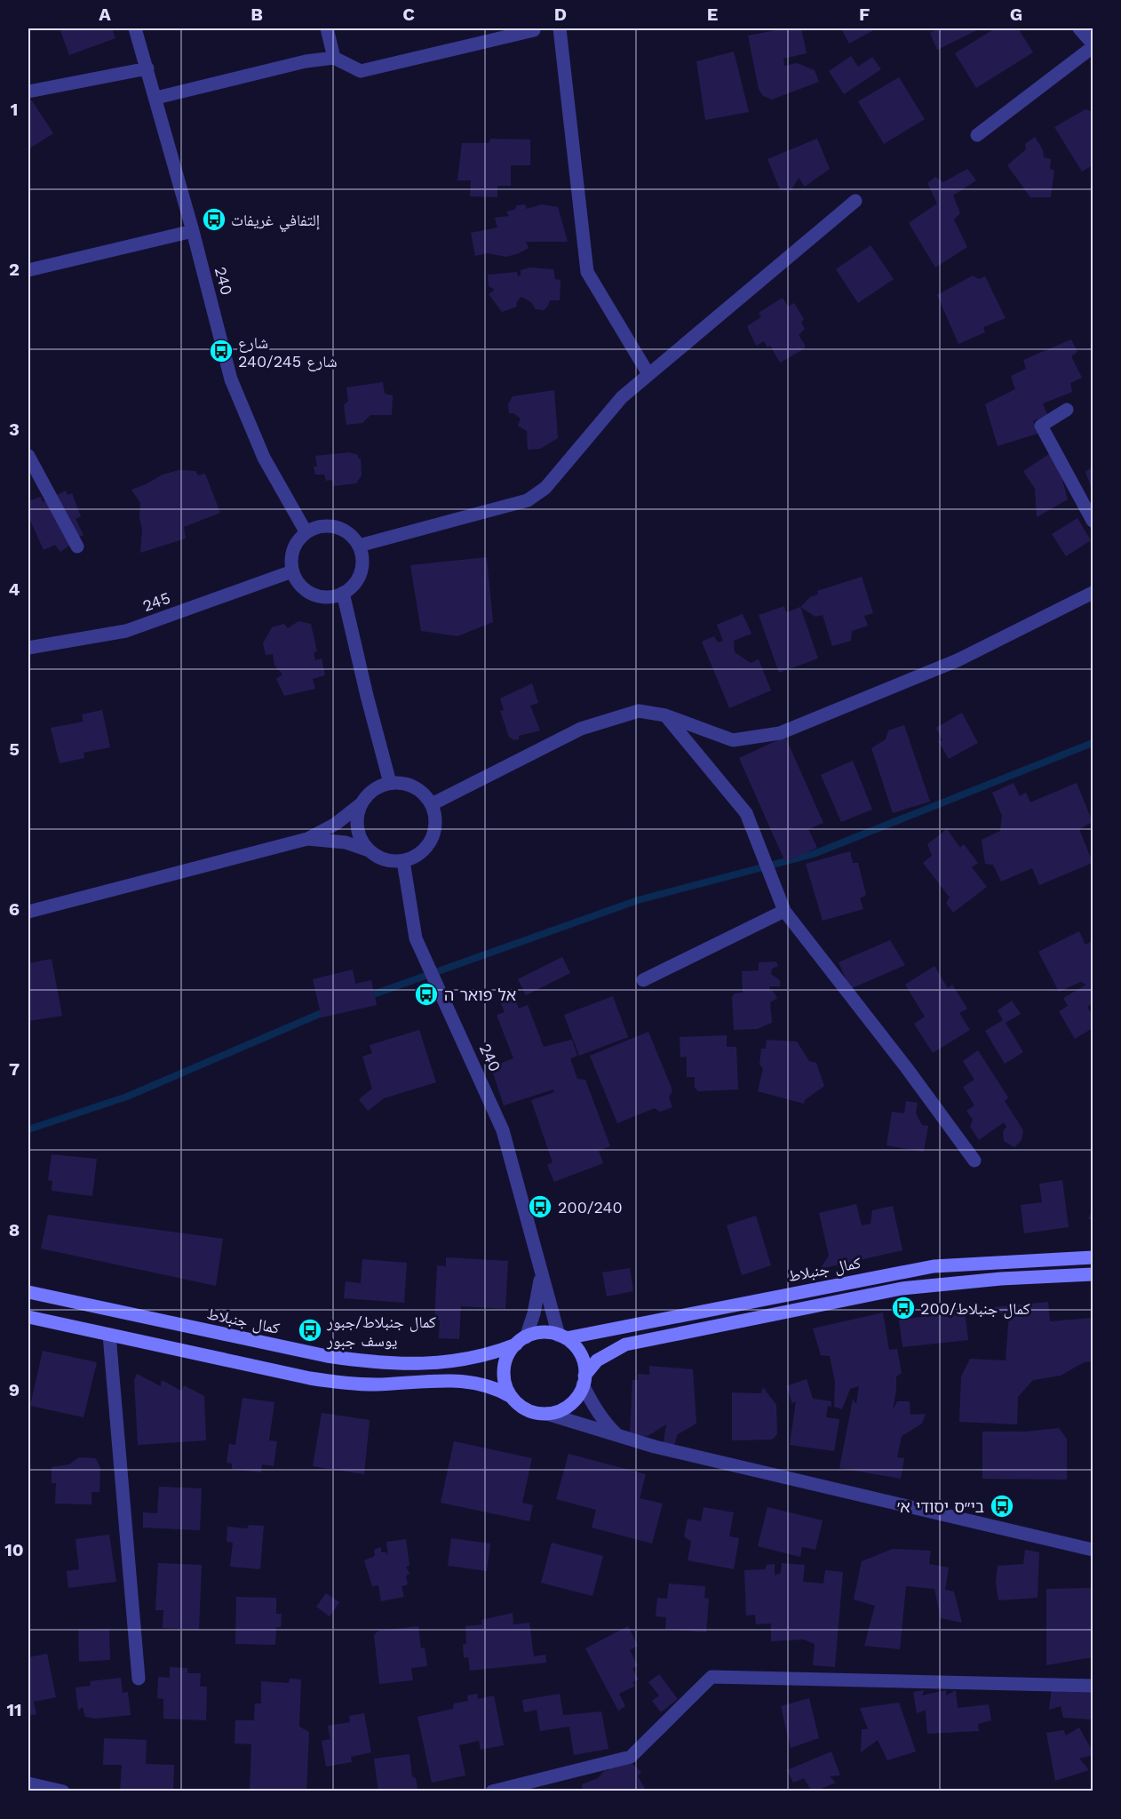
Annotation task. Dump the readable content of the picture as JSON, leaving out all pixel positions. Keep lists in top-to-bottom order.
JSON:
{
  "streets": {
    "main road": ["كمال جنبلاط"],
    "street": ["240", "245"]
  },
  "crossings": [
    ["240", "245"],
    ["240", "كمال جنبلاط"]
  ],
  "places": {
    "bus stop": [
      "إلتفافي غريفات",
      "شارع 240/شارع 245",
      "אל פואר ה",
      "200/240",
      "200/كمال جنبلاط",
      "كمال جنبلاط/جبور يوسف جبور",
      "בי״ס יסודי א׳"
    ]
  },
  "grid": {
    "columns": [
      "A",
      "B",
      "C",
      "D",
      "E",
      "F",
      "G"
    ],
    "rows": [
      "1",
      "2",
      "3",
      "4",
      "5",
      "6",
      "7",
      "8",
      "9",
      "10",
      "11"
    ]
  }
}
